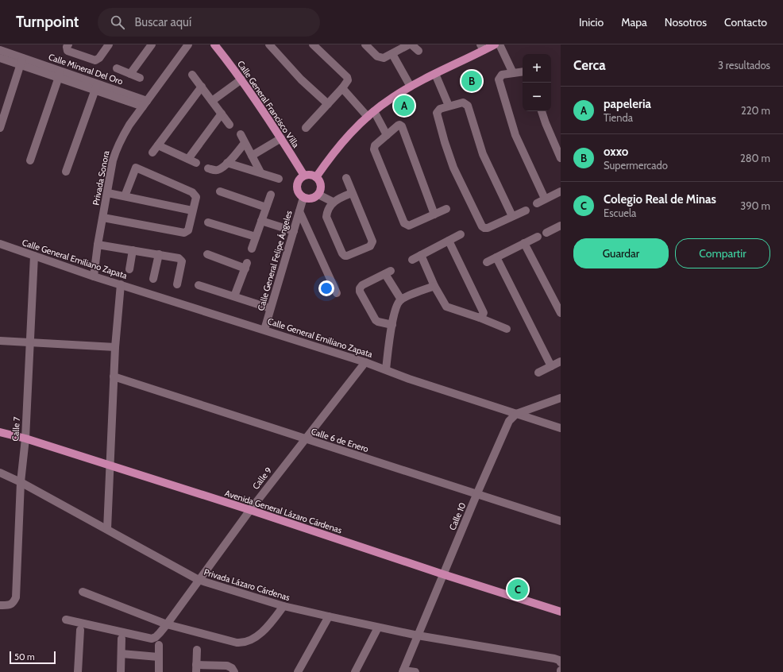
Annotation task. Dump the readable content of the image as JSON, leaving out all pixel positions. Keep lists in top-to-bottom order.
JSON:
{
  "streets": {
    "main road": ["Calle General Francisco Villa", "Avenida General Lázaro Cárdenas"],
    "street": [
      "Calle Mineral Del Oro",
      "Privada Sonora",
      "Calle General Emiliano Zapata",
      "Calle General Felipe Ángeles",
      "Calle 7",
      "Calle 6 de Enero",
      "Calle 9",
      "Calle 10",
      "Privada Lázaro Cárdenas"
    ]
  },
  "crossings": [
    ["Calle Mineral Del Oro", "Privada Sonora"],
    ["Calle General Francisco Villa", "Calle General Felipe Ángeles"],
    ["Privada Sonora", "Calle General Emiliano Zapata"],
    ["Calle General Emiliano Zapata", "Calle General Felipe Ángeles"],
    ["Calle General Emiliano Zapata", "Calle 7"],
    ["Calle General Emiliano Zapata", "Calle 9"],
    ["Calle General Emiliano Zapata", "Calle 10"],
    ["Calle 7", "Avenida General Lázaro Cárdenas"],
    ["Calle 7", "Privada Lázaro Cárdenas"],
    ["Calle 6 de Enero", "Calle 9"],
    ["Calle 6 de Enero", "Calle 10"],
    ["Calle 9", "Avenida General Lázaro Cárdenas"],
    ["Calle 9", "Privada Lázaro Cárdenas"],
    ["Avenida General Lázaro Cárdenas", "Calle 10"],
    ["Calle 10", "Privada Lázaro Cárdenas"]
  ],
  "scale_bar": "50 m",
  "page": {
    "header": "Turnpoint",
    "search": "Buscar aquí",
    "nav": [
      "Inicio",
      "Mapa",
      "Nosotros",
      "Contacto"
    ],
    "heading": ["Cerca", "3 resultados"],
    "map_buttons": ["+", "−"],
    "pins": ["B", "A", "C"],
    "list": [
      {
        "mark": "A",
        "name": "papeleria",
        "note": "Tienda",
        "value": "220 m"
      },
      {
        "mark": "B",
        "name": "oxxo",
        "note": "Supermercado",
        "value": "280 m"
      },
      {
        "mark": "C",
        "name": "Colegio Real de Minas",
        "note": "Escuela",
        "value": "390 m"
      }
    ],
    "buttons": ["Guardar", "Compartir"],
    "scale": "50 m"
  }
}
